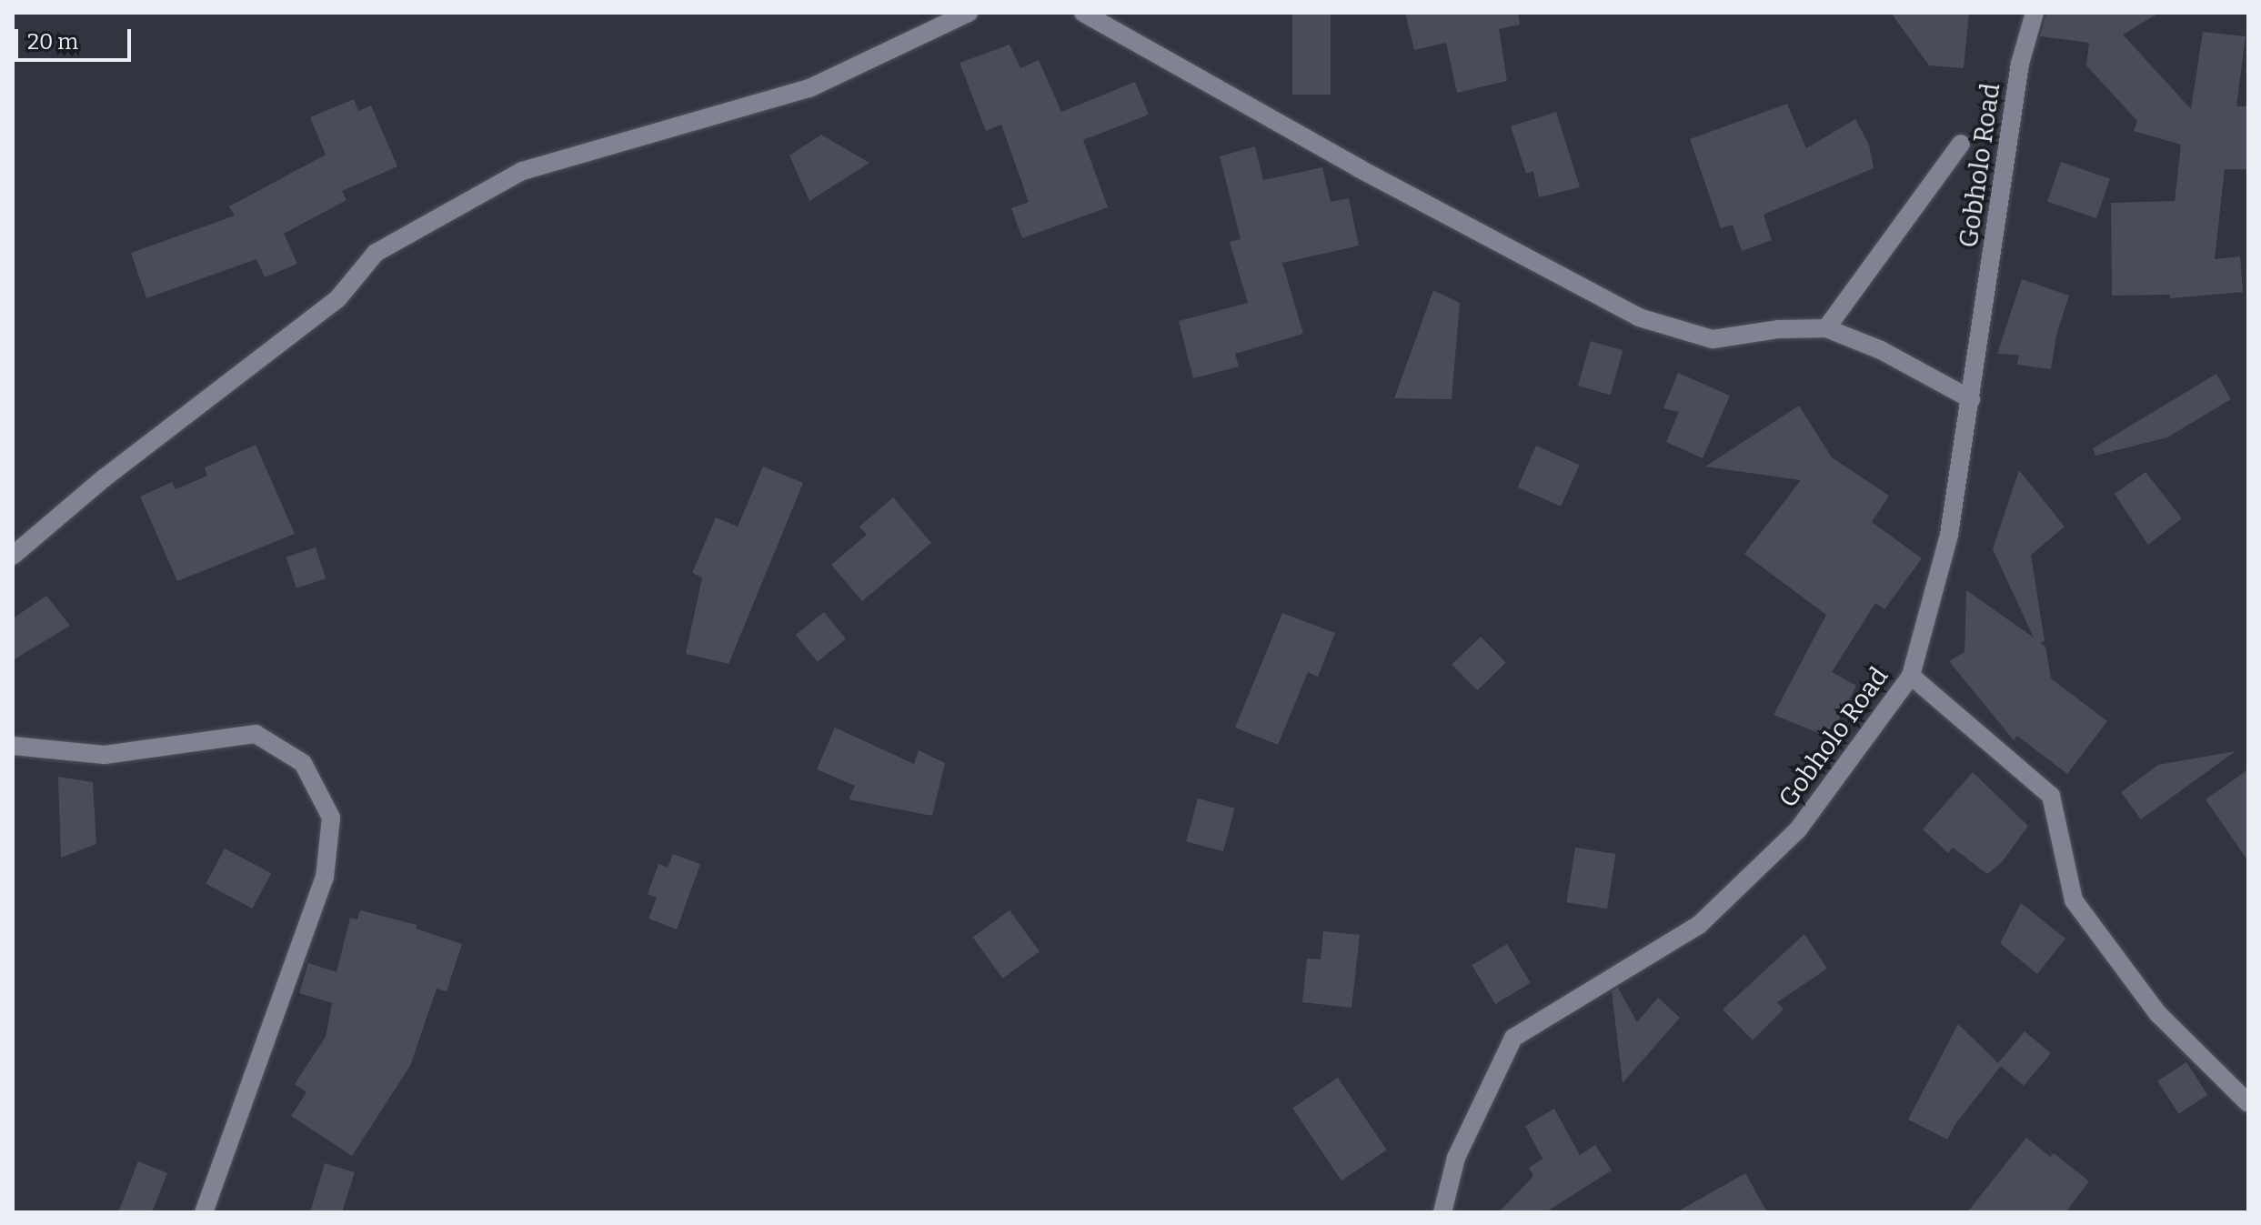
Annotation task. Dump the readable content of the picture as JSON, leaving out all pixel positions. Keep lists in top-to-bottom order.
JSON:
{
  "streets": {
    "street": ["Gobholo Road"]
  },
  "scale_bar": "20 m"
}
